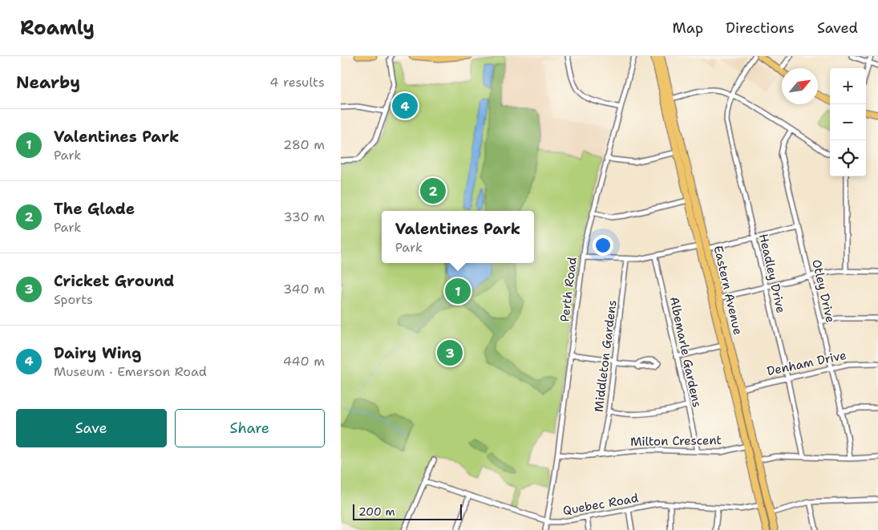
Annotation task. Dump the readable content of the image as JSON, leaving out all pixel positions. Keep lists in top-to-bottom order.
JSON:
{
  "streets": {
    "highway": ["Eastern Avenue"],
    "street": [
      "Headley Drive",
      "Perth Road",
      "Otley Drive",
      "Albemarle Gardens",
      "Middleton Gardens",
      "Denham Drive",
      "Milton Crescent",
      "Quebec Road"
    ]
  },
  "crossings": [
    ["Headley Drive", "Denham Drive"],
    ["Perth Road", "Milton Crescent"],
    ["Perth Road", "Quebec Road"],
    ["Eastern Avenue", "Denham Drive"],
    ["Eastern Avenue", "Milton Crescent"],
    ["Eastern Avenue", "Quebec Road"],
    ["Otley Drive", "Denham Drive"],
    ["Albemarle Gardens", "Milton Crescent"],
    ["Middleton Gardens", "Milton Crescent"]
  ],
  "scale_bar": "200 m",
  "north": "top right",
  "page": {
    "header": "Roamly",
    "nav": ["Map", "Directions", "Saved"],
    "heading": ["Nearby", "4 results"],
    "map_buttons": ["+", "−"],
    "pins": [
      "4",
      "2",
      "1",
      "3"
    ],
    "list": [
      {
        "mark": "1",
        "name": "Valentines Park",
        "note": "Park",
        "value": "280 m"
      },
      {
        "mark": "2",
        "name": "The Glade",
        "note": "Park",
        "value": "330 m"
      },
      {
        "mark": "3",
        "name": "Cricket Ground",
        "note": "Sports",
        "value": "340 m"
      },
      {
        "mark": "4",
        "name": "Dairy Wing",
        "note": "Museum · Emerson Road",
        "value": "440 m"
      }
    ],
    "popup": ["Valentines Park", "Park"],
    "buttons": ["Save", "Share"],
    "scale": "200 m"
  }
}
